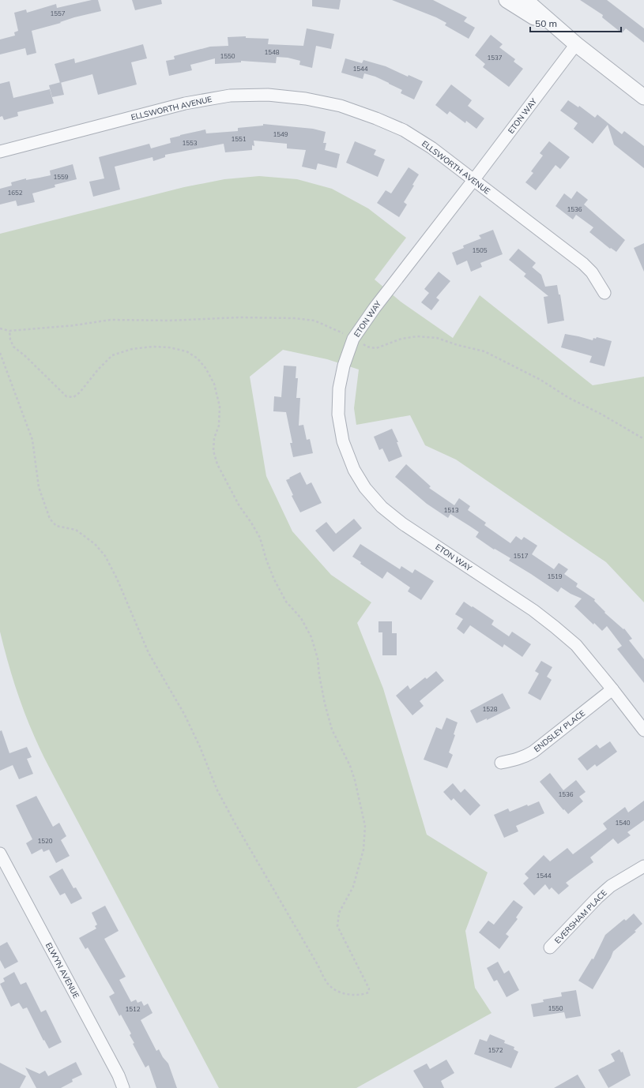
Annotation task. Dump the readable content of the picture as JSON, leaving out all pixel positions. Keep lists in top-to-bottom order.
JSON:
{
  "streets": {
    "street": [
      "ELLSWORTH AVENUE",
      "ETON WAY",
      "ENDSLEY PLACE",
      "EVERSHAM PLACE",
      "ELWYN AVENUE"
    ]
  },
  "crossings": [
    ["ELLSWORTH AVENUE", "ETON WAY"],
    ["ETON WAY", "ENDSLEY PLACE"]
  ],
  "house_numbers": [
    "1557",
    "1548",
    "1550",
    "1537",
    "1544",
    "1549",
    "1551",
    "1553",
    "1559",
    "1652",
    "1536",
    "1505",
    "1513",
    "1517",
    "1519",
    "1528",
    "1536",
    "1540",
    "1520",
    "1544",
    "1550",
    "1512",
    "1572"
  ],
  "scale_bar": "50 m"
}
